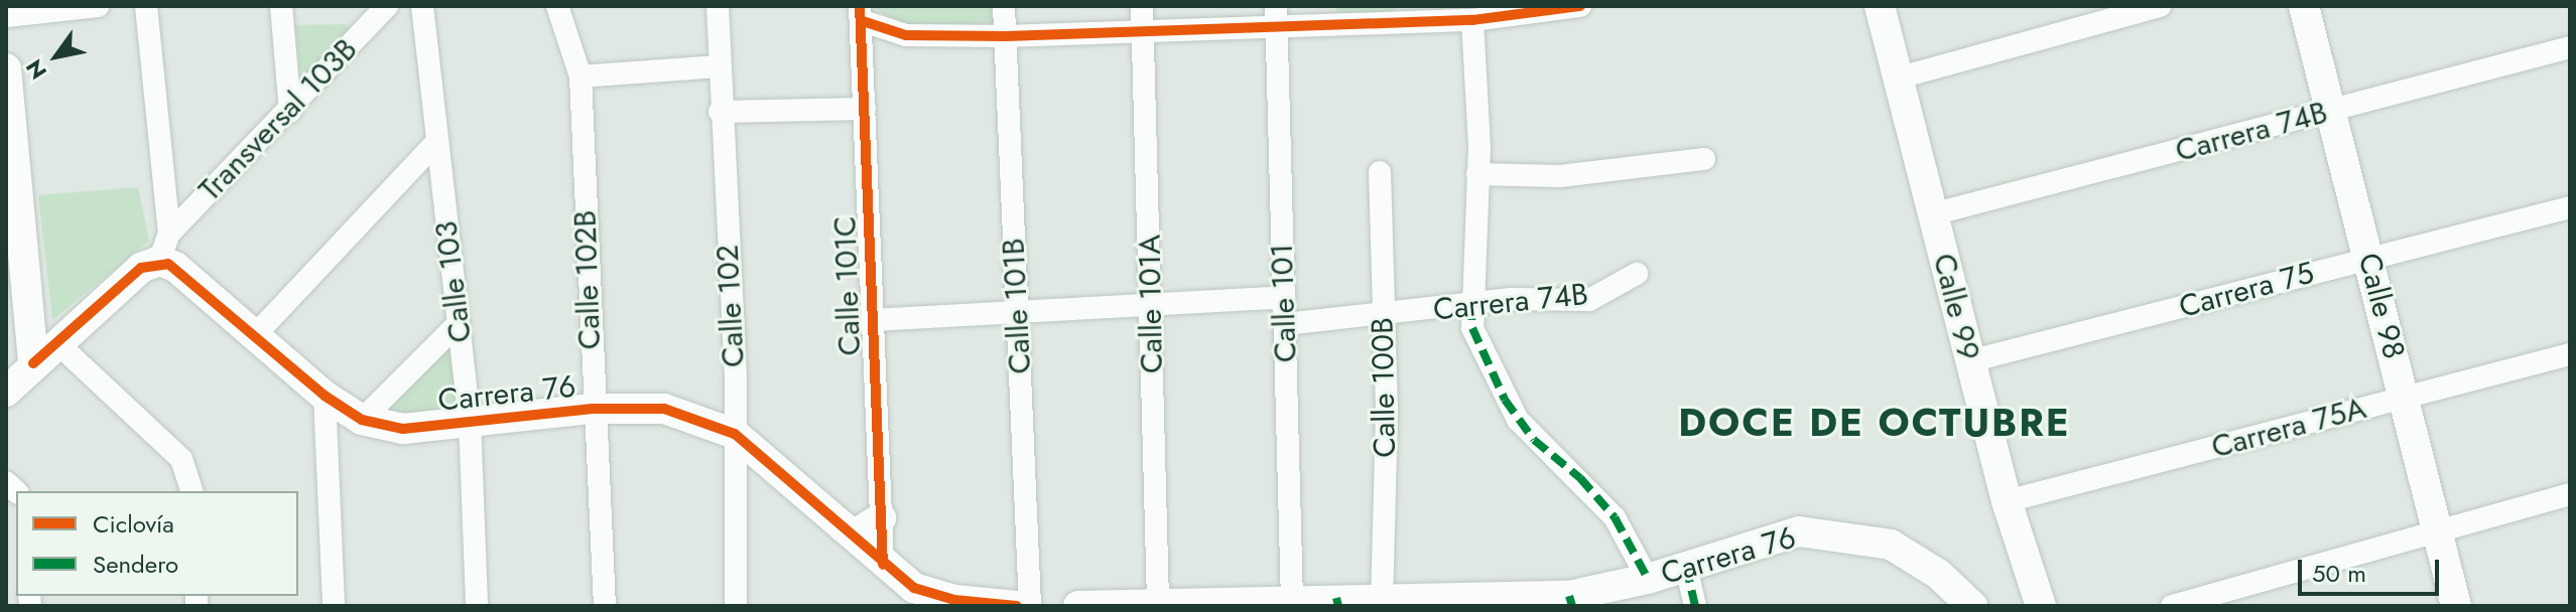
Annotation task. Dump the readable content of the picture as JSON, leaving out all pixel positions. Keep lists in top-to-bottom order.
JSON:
{
  "streets": {
    "street": [
      "Transversal 103B",
      "Carrera 74B",
      "Calle 102B",
      "Calle 103",
      "Calle 101C",
      "Carrera 75",
      "Calle 101",
      "Calle 101A",
      "Calle 102",
      "Calle 101B",
      "Calle 98",
      "Calle 99",
      "Calle 100B",
      "Carrera 76",
      "Carrera 75A"
    ]
  },
  "crossings": [
    ["Transversal 103B", "Carrera 76"],
    ["Carrera 74B", "Calle 101"],
    ["Carrera 74B", "Calle 98"],
    ["Carrera 74B", "Calle 99"],
    ["Carrera 74B", "Calle 100B"],
    ["Calle 102B", "Carrera 76"],
    ["Calle 103", "Carrera 76"],
    ["Calle 101C", "Carrera 76"],
    ["Carrera 75", "Calle 98"],
    ["Carrera 75", "Calle 99"],
    ["Calle 101", "Carrera 76"],
    ["Calle 101A", "Carrera 76"],
    ["Calle 102", "Carrera 76"],
    ["Calle 98", "Carrera 75A"],
    ["Calle 99", "Carrera 75A"],
    ["Calle 100B", "Carrera 76"]
  ],
  "districts": ["DOCE DE OCTUBRE"],
  "legend": ["Ciclovía", "Sendero"],
  "scale_bar": "50 m",
  "north": "bottom left"
}
